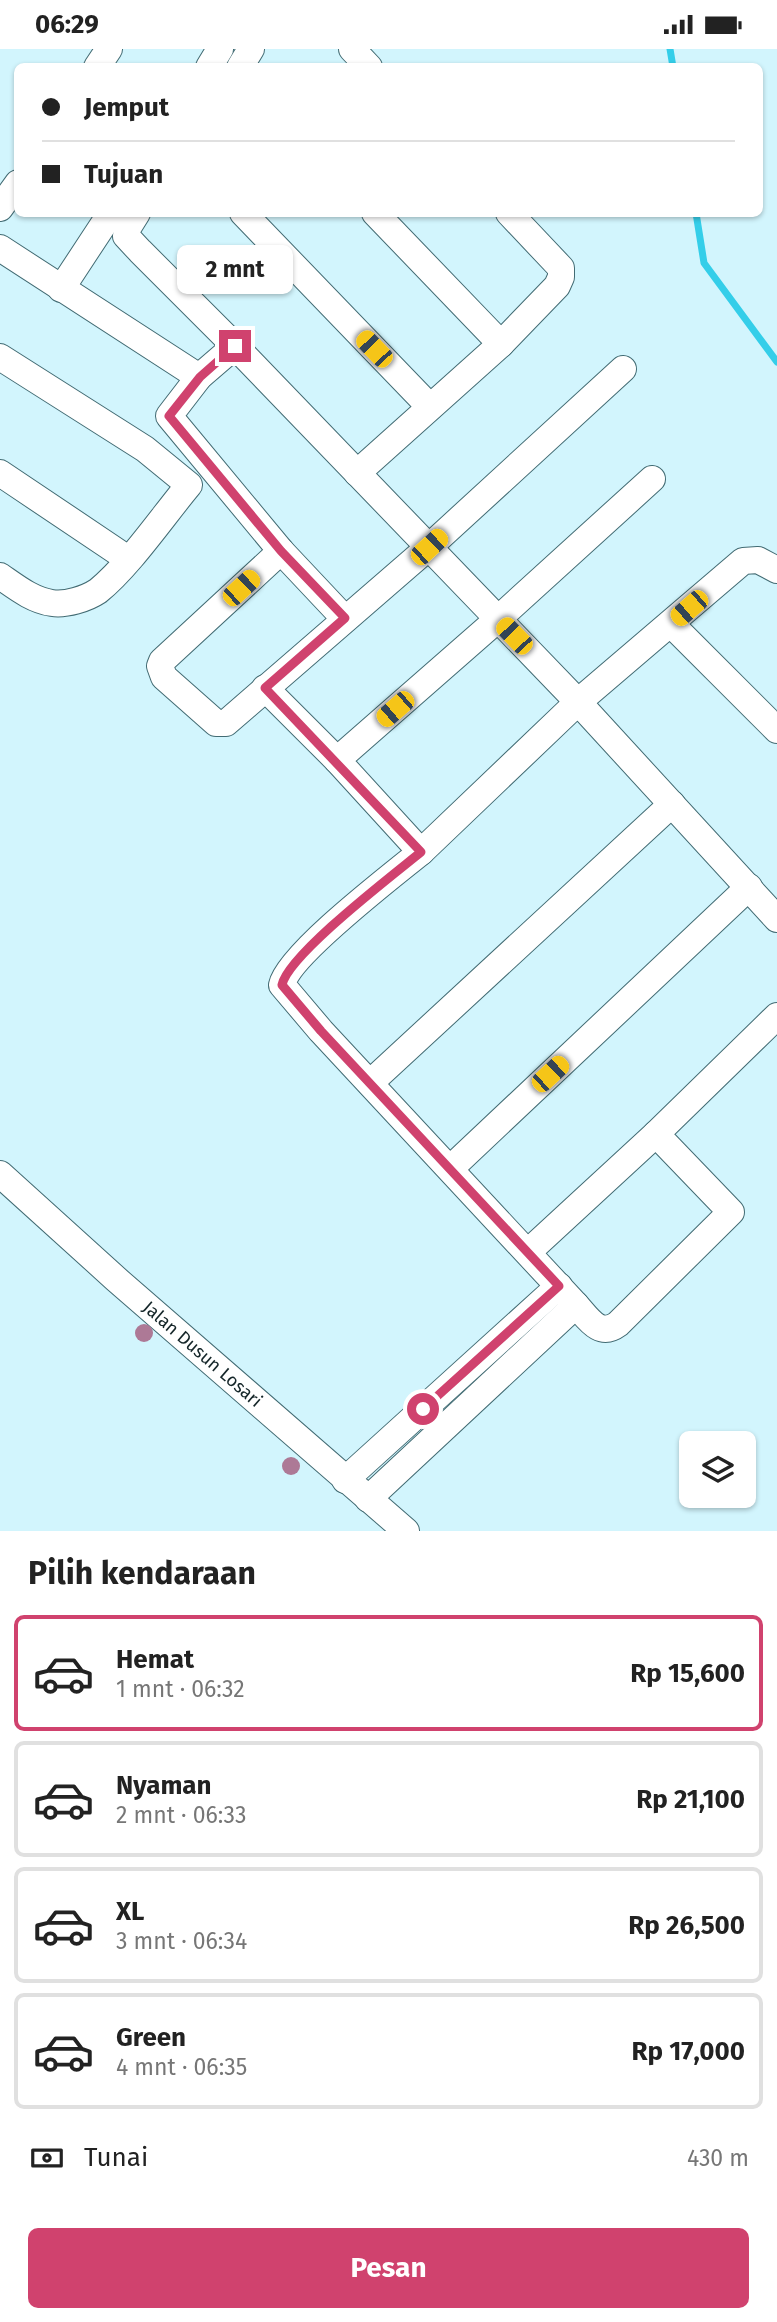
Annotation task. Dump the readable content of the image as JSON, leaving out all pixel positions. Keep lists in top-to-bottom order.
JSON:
{
  "streets": {
    "street": ["Jalan Dusun Losari"]
  },
  "page": {
    "status": "06:29",
    "banner": ["Jemput", "Tujuan"],
    "bubble": "2 mnt",
    "heading": "Pilih kendaraan",
    "list": [
      {
        "name": "Hemat",
        "note": "1 mnt · 06:32",
        "value": "Rp 15,600"
      },
      {
        "name": "Nyaman",
        "note": "2 mnt · 06:33",
        "value": "Rp 21,100"
      },
      {
        "name": "XL",
        "note": "3 mnt · 06:34",
        "value": "Rp 26,500"
      },
      {
        "name": "Green",
        "note": "4 mnt · 06:35",
        "value": "Rp 17,000"
      }
    ],
    "pay": ["Tunai", "430 m"],
    "buttons": "Pesan"
  }
}
